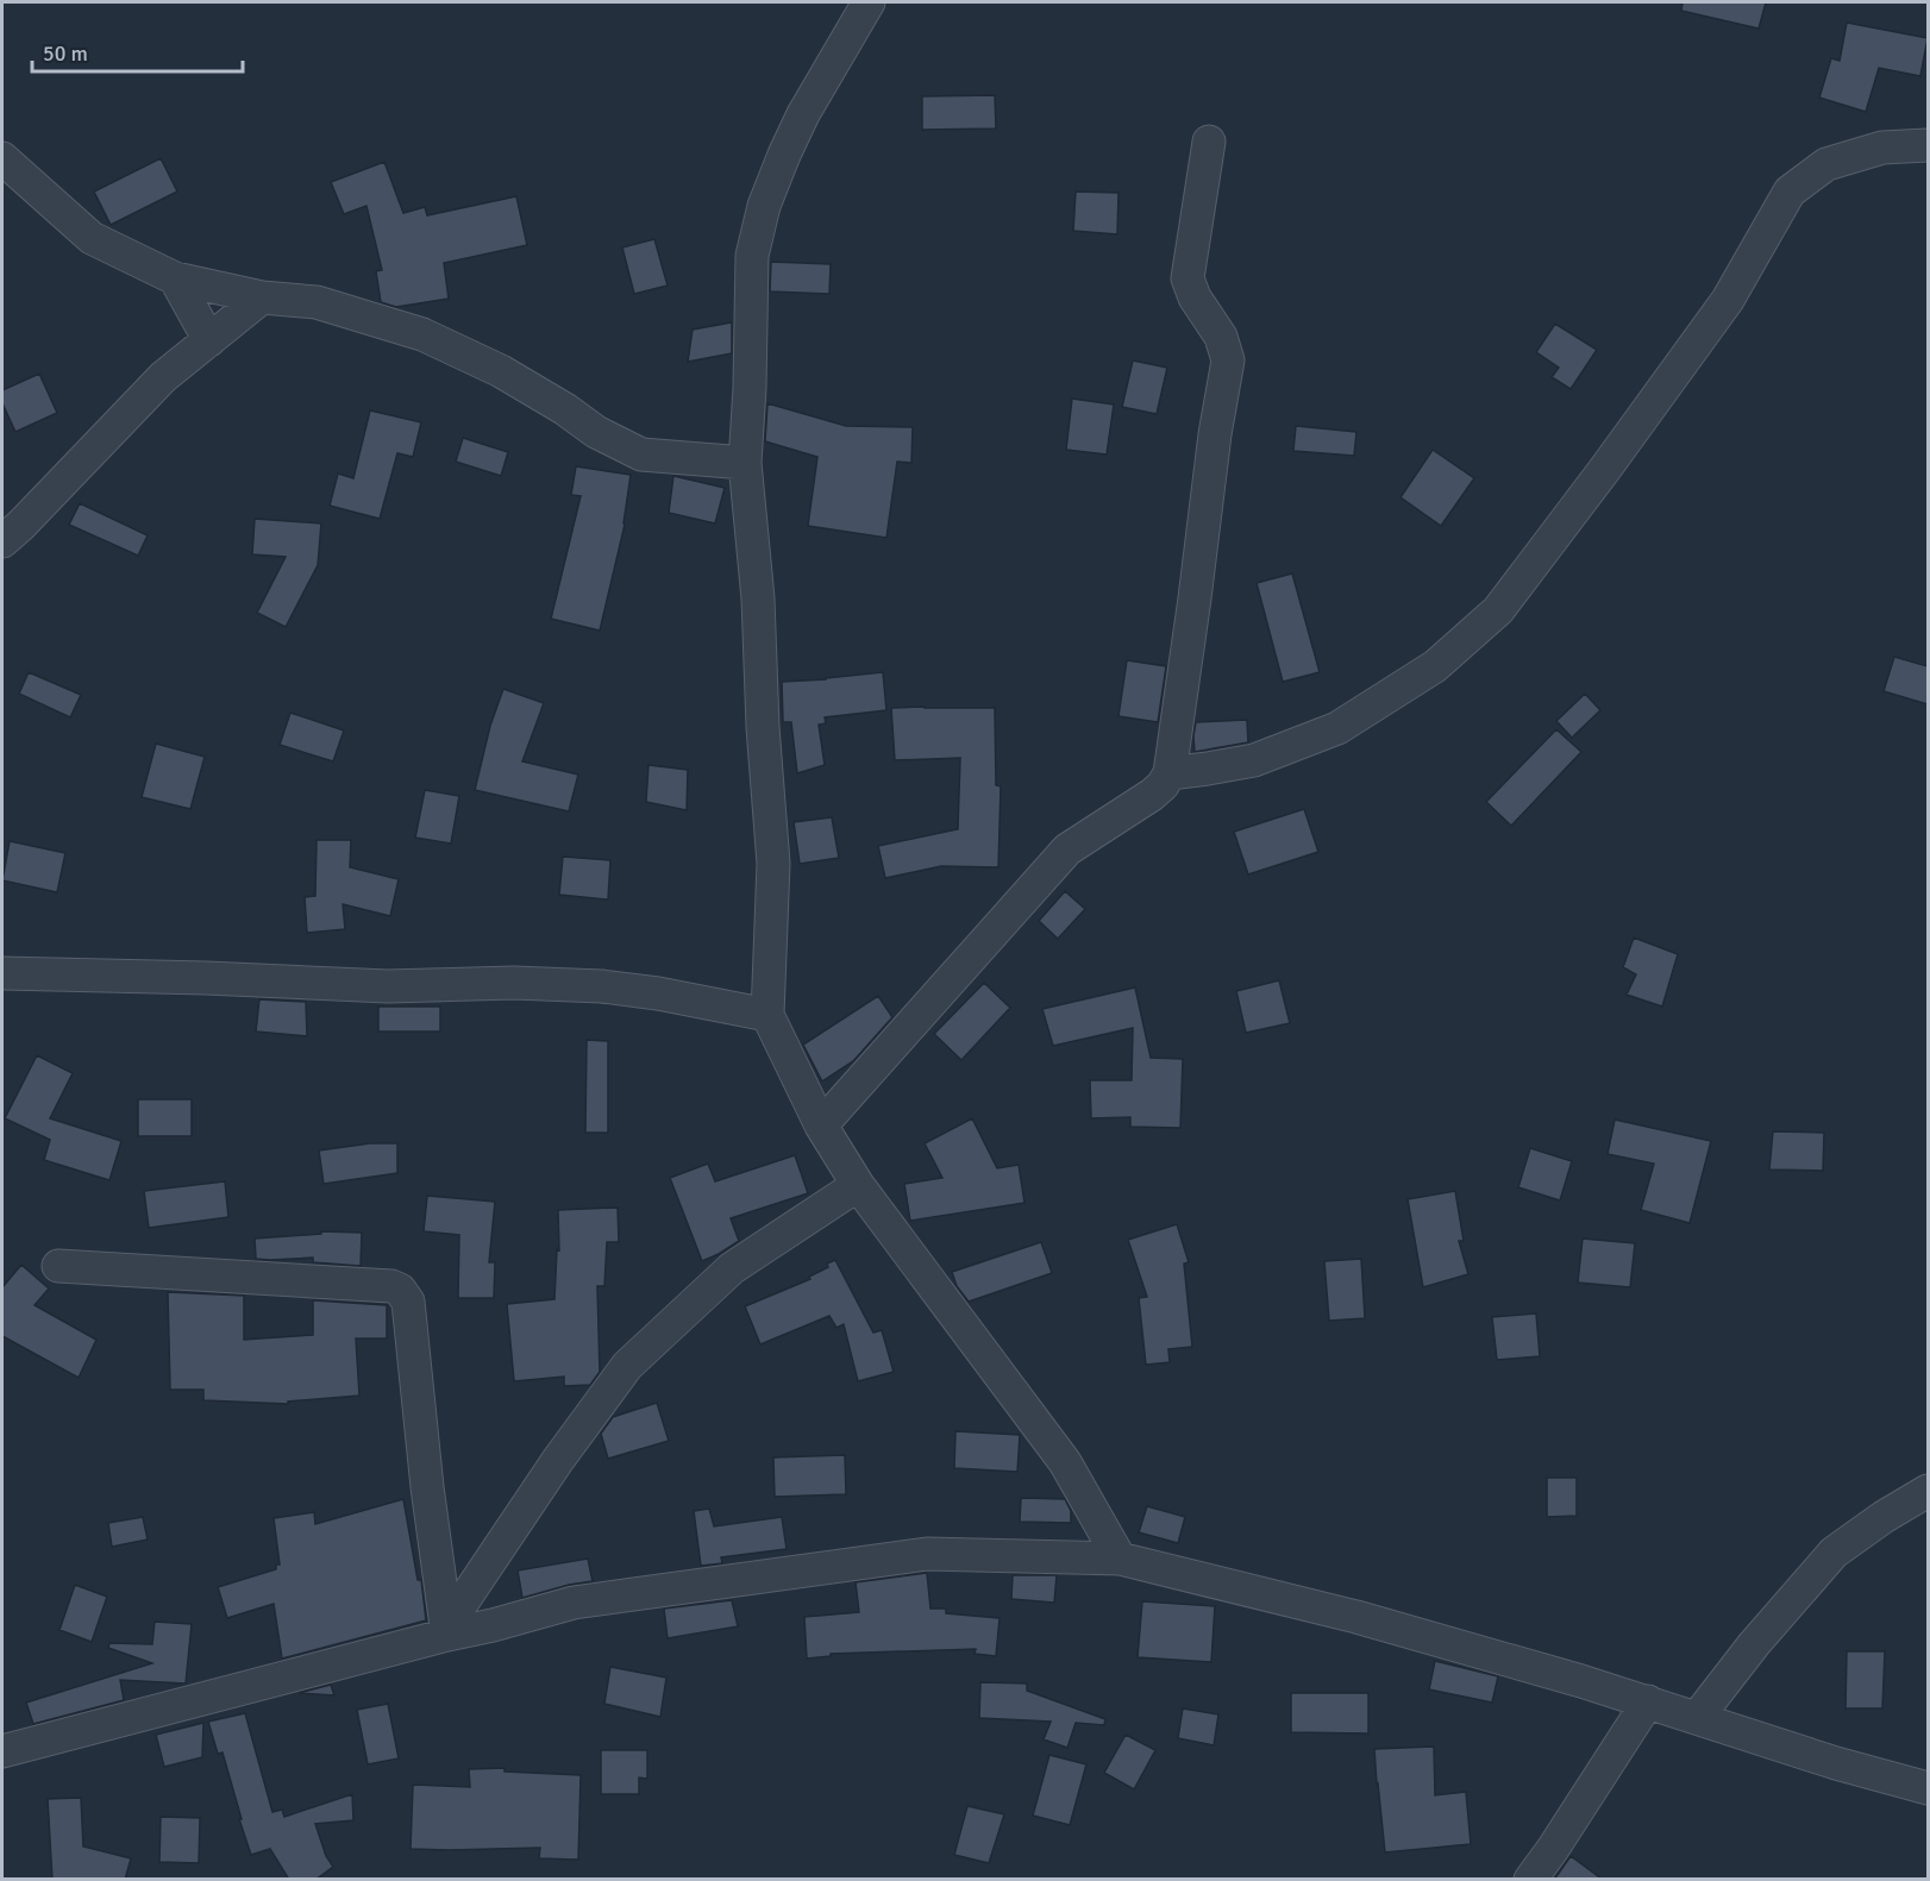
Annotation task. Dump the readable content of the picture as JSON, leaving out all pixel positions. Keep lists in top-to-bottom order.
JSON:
{
  "scale_bar": "50 m"
}
